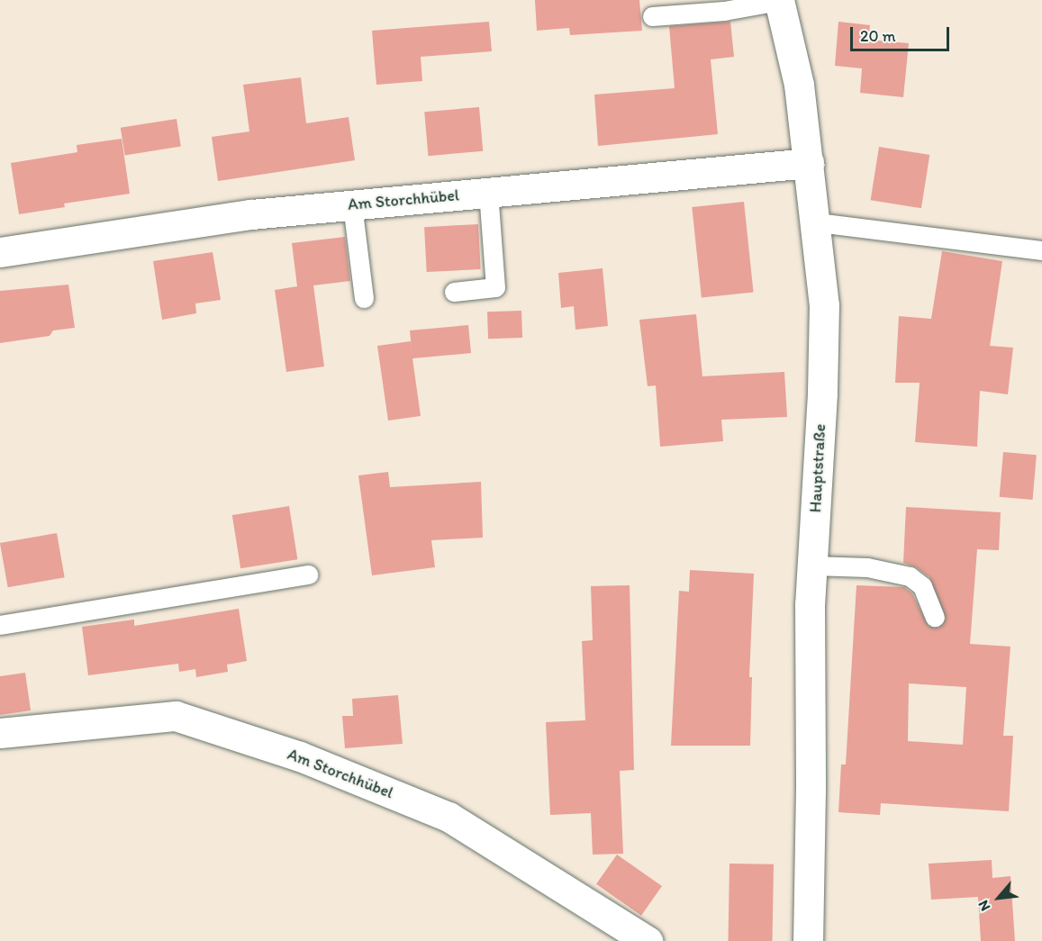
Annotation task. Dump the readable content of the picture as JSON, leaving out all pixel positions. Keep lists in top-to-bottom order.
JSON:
{
  "streets": {
    "street": ["Am Storchhübel", "Hauptstraße"]
  },
  "crossings": [
    ["Am Storchhübel", "Hauptstraße"]
  ],
  "scale_bar": "20 m",
  "north": "bottom left"
}
